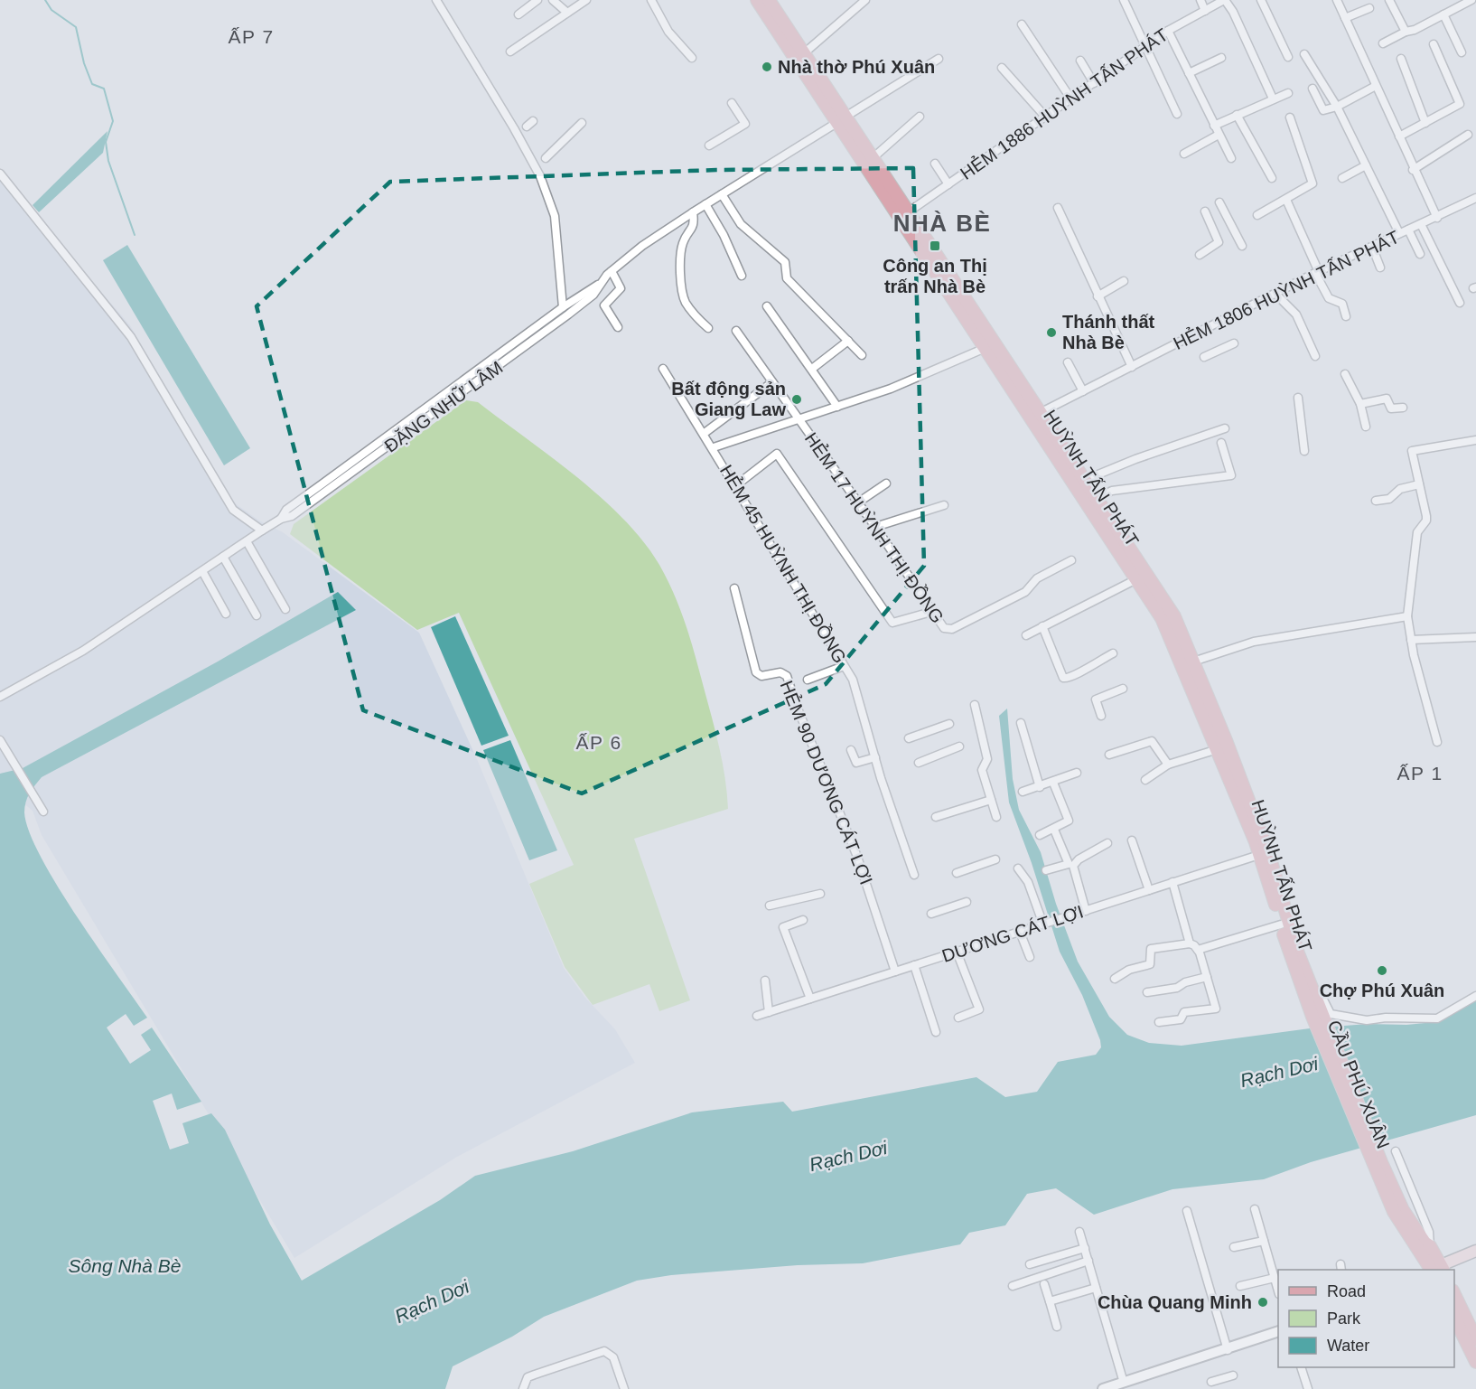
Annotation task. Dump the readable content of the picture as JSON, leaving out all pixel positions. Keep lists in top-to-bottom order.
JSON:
{
  "streets": {
    "main road": ["HUỲNH TẤN PHÁT", "CẦU PHÚ XUÂN"],
    "street": [
      "HẺM 1886 HUỲNH TẤN PHÁT",
      "HẺM 1806 HUỲNH TẤN PHÁT",
      "ĐẶNG NHỮ LÂM",
      "HẺM 17 HUỲNH THỊ ĐỒNG",
      "HẺM 45 HUỲNH THỊ ĐỒNG",
      "HẺM 90 DƯƠNG CÁT LỢI",
      "DƯƠNG CÁT LỢI"
    ]
  },
  "crossings": [
    ["HẺM 1886 HUỲNH TẤN PHÁT", "HUỲNH TẤN PHÁT"],
    ["HẺM 1806 HUỲNH TẤN PHÁT", "HUỲNH TẤN PHÁT"],
    ["ĐẶNG NHỮ LÂM", "HUỲNH TẤN PHÁT"],
    ["HUỲNH TẤN PHÁT", "DƯƠNG CÁT LỢI"],
    ["HUỲNH TẤN PHÁT", "CẦU PHÚ XUÂN"],
    ["HẺM 90 DƯƠNG CÁT LỢI", "DƯƠNG CÁT LỢI"]
  ],
  "districts": [
    "ẤP 7",
    "NHÀ BÈ",
    "ẤP 6",
    "ẤP 1"
  ],
  "water": ["Rạch Dơi", "Sông Nhà Bè"],
  "places": {
    "other": [
      "Nhà thờ Phú Xuân",
      "Thánh thất Nhà Bè",
      "Bất động sản Giang Law",
      "Chợ Phú Xuân",
      "Chùa Quang Minh"
    ],
    "transit": ["Công an Thị trấn Nhà Bè"]
  },
  "legend": ["Road", "Park", "Water"]
}
